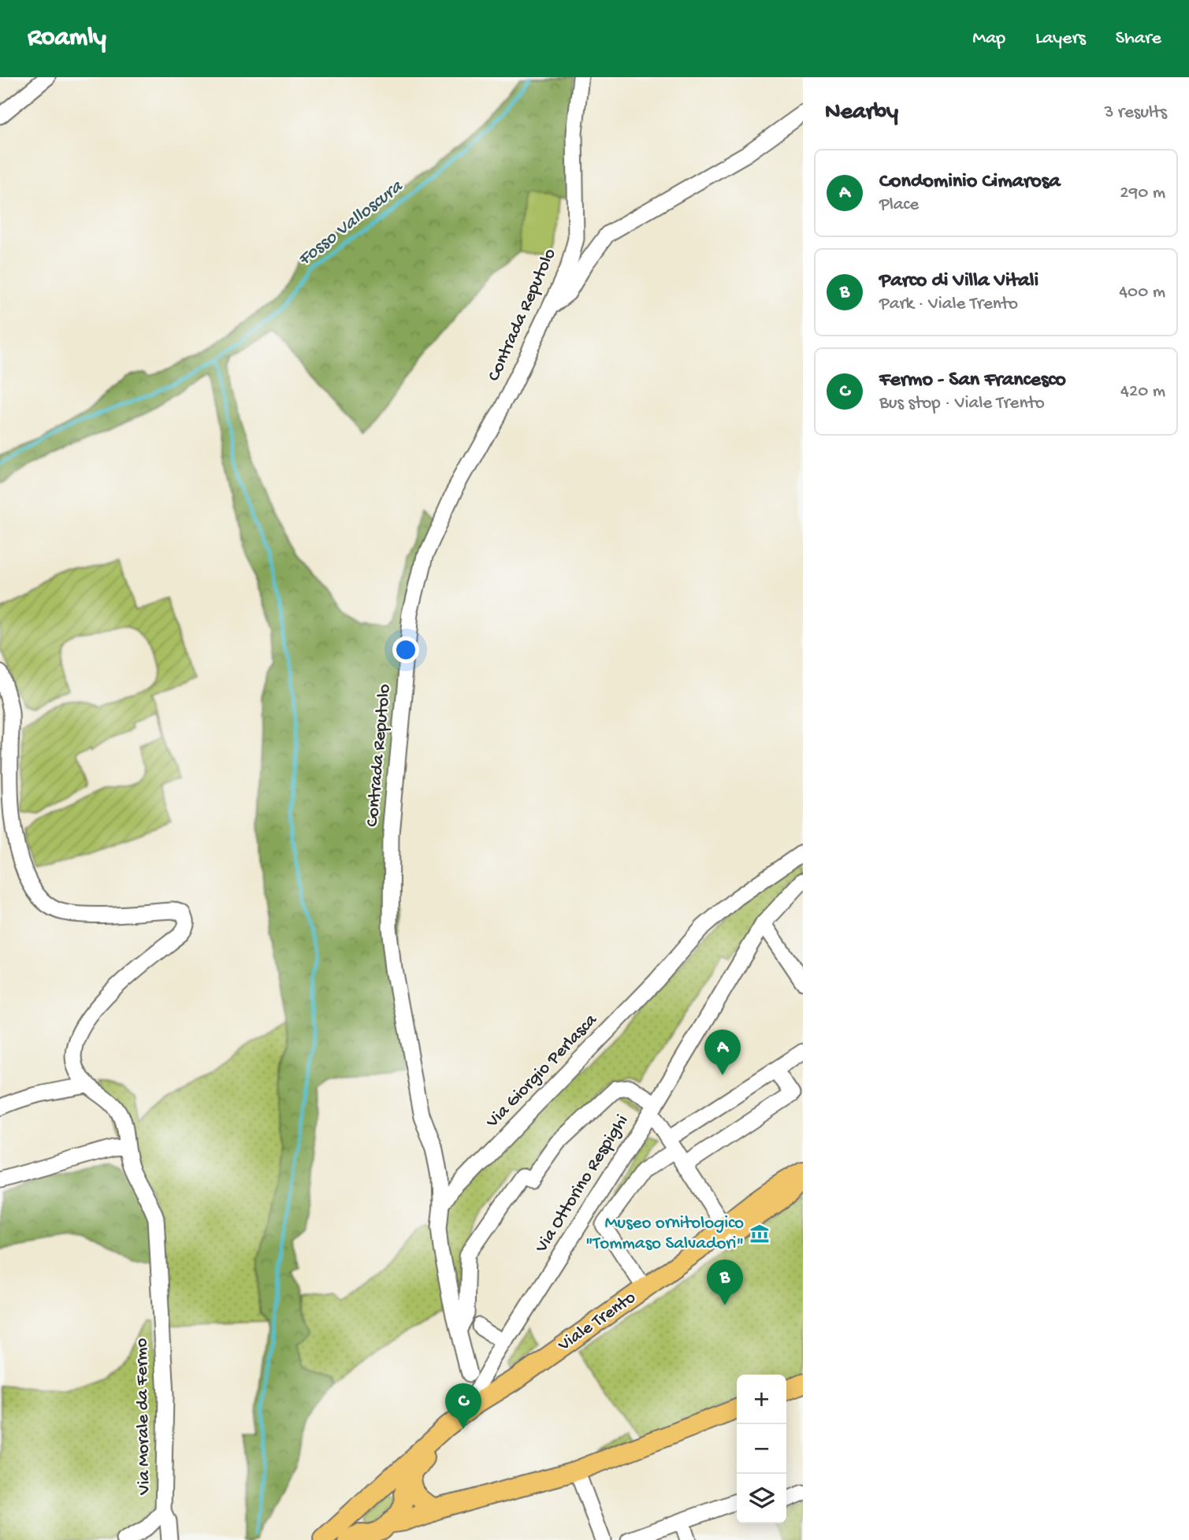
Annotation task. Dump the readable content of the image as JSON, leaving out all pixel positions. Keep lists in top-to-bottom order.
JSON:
{
  "streets": {
    "main road": ["Viale Trento"],
    "street": [
      "Contrada Reputolo",
      "Via Giorgio Perlasca",
      "Via Ottorino Respighi",
      "Via Morale da Fermo"
    ]
  },
  "crossings": [
    ["Contrada Reputolo", "Via Giorgio Perlasca"],
    ["Via Ottorino Respighi", "Viale Trento"]
  ],
  "water": ["Fosso Valloscura"],
  "places": {
    "museum": ["Museo ornitologico \"Tommaso Salvadori\""]
  },
  "page": {
    "header": "Roamly",
    "nav": ["Map", "Layers", "Share"],
    "heading": ["Nearby", "3 results"],
    "list": [
      {
        "mark": "A",
        "name": "Condominio Cimarosa",
        "note": "Place",
        "value": "290 m"
      },
      {
        "mark": "B",
        "name": "Parco di Villa Vitali",
        "note": "Park · Viale Trento",
        "value": "400 m"
      },
      {
        "mark": "C",
        "name": "Fermo - San Francesco",
        "note": "Bus stop · Viale Trento",
        "value": "420 m"
      }
    ],
    "pins": ["A", "B", "C"],
    "map_buttons": ["+", "−"]
  }
}
